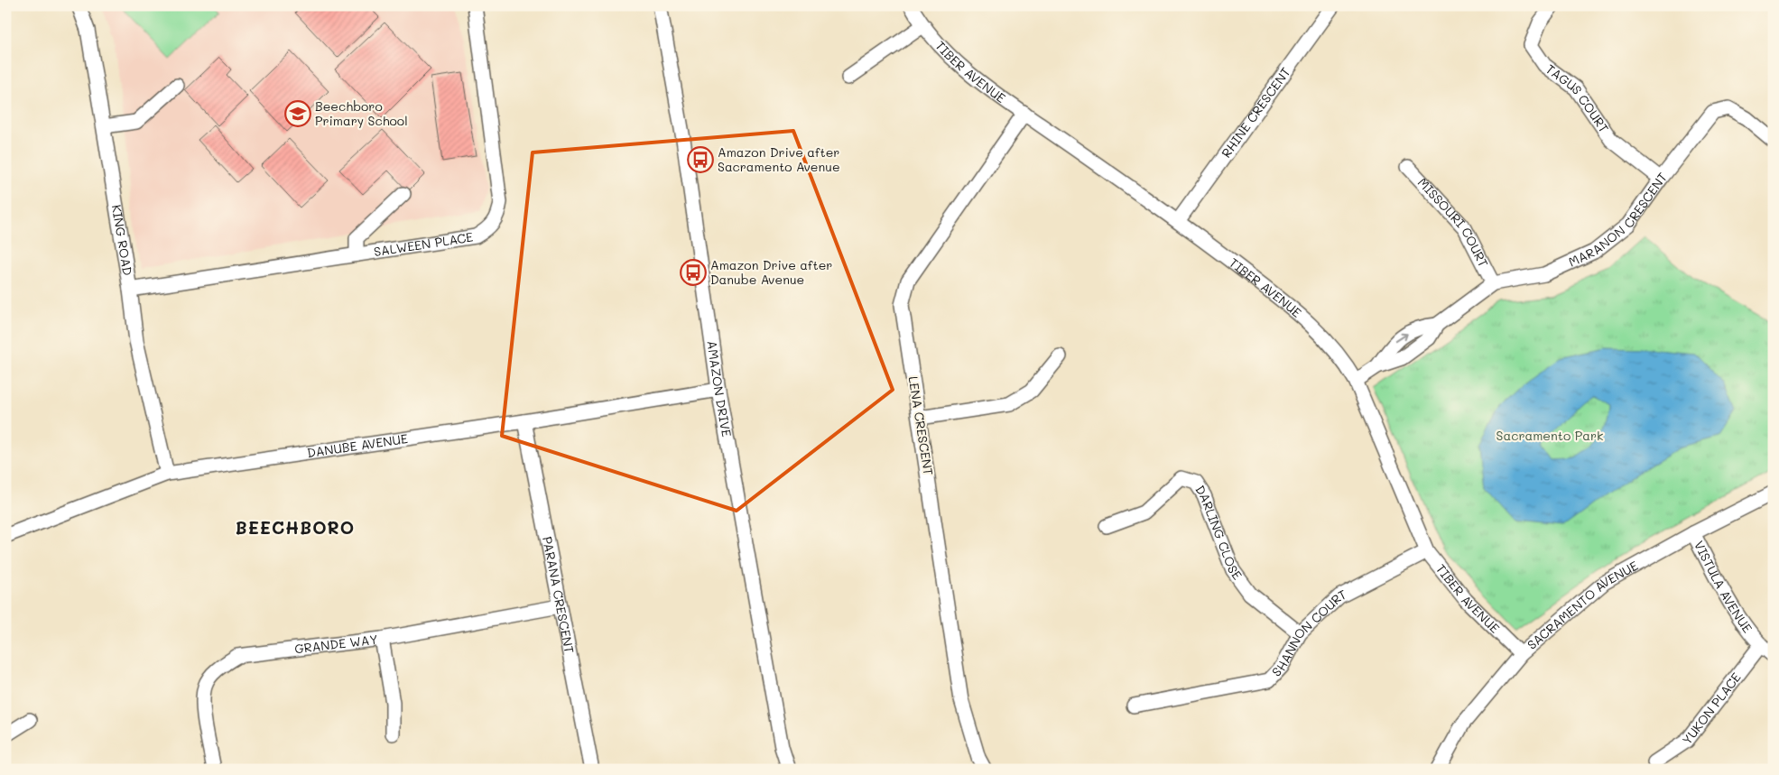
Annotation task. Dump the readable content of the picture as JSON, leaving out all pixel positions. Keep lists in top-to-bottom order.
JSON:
{
  "streets": {
    "street": [
      "TIBER AVENUE",
      "TAGUS COURT",
      "RHINE CRESCENT",
      "MARANON CRESCENT",
      "MISSOURI COURT",
      "KING ROAD",
      "SALWEEN PLACE",
      "AMAZON DRIVE",
      "LENA CRESCENT",
      "DANUBE AVENUE",
      "DARLING CLOSE",
      "VISTULA AVENUE",
      "PARANA CRESCENT",
      "SACRAMENTO AVENUE",
      "SHANNON COURT",
      "GRANDE WAY",
      "YUKON PLACE"
    ]
  },
  "crossings": [
    ["TIBER AVENUE", "RHINE CRESCENT"],
    ["TIBER AVENUE", "MARANON CRESCENT"],
    ["TIBER AVENUE", "LENA CRESCENT"],
    ["TIBER AVENUE", "SACRAMENTO AVENUE"],
    ["TIBER AVENUE", "SHANNON COURT"],
    ["TAGUS COURT", "MARANON CRESCENT"],
    ["MARANON CRESCENT", "MISSOURI COURT"],
    ["KING ROAD", "SALWEEN PLACE"],
    ["KING ROAD", "DANUBE AVENUE"],
    ["AMAZON DRIVE", "DANUBE AVENUE"],
    ["DANUBE AVENUE", "PARANA CRESCENT"],
    ["DARLING CLOSE", "SHANNON COURT"],
    ["VISTULA AVENUE", "SACRAMENTO AVENUE"],
    ["VISTULA AVENUE", "YUKON PLACE"],
    ["PARANA CRESCENT", "GRANDE WAY"]
  ],
  "districts": ["BEECHBORO"],
  "parks": ["Sacramento Park"],
  "places": {
    "school or university": ["Beechboro Primary School"],
    "bus stop": ["Amazon Drive after Sacramento Avenue", "Amazon Drive after Danube Avenue"]
  }
}
